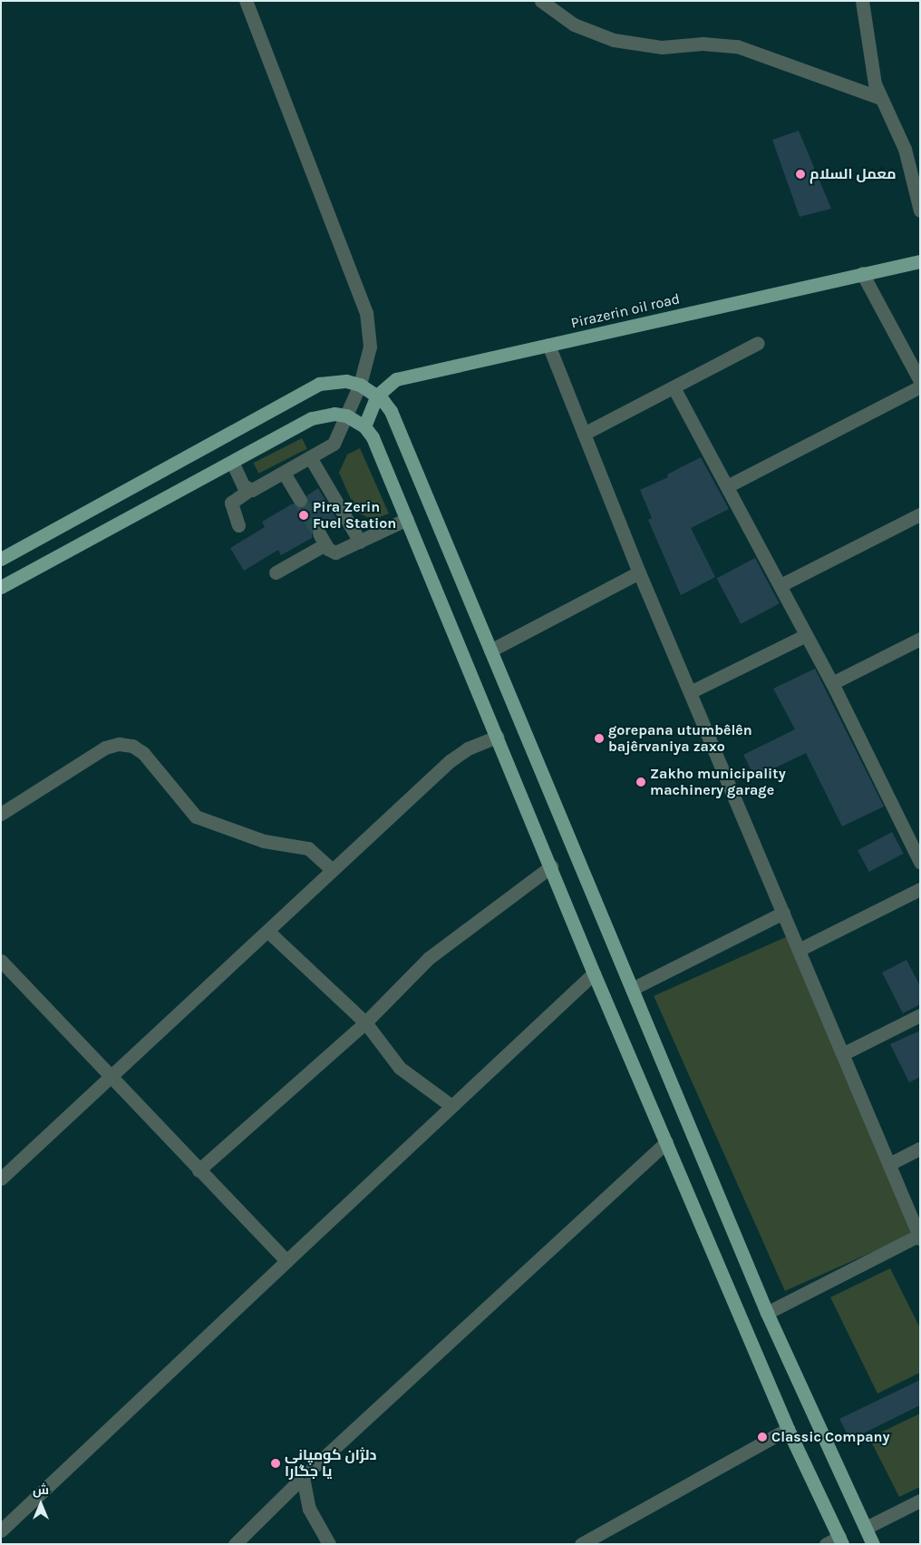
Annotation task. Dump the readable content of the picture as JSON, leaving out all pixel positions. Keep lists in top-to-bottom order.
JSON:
{
  "streets": {
    "main road": ["Pirazerin oil road"]
  },
  "places": [
    "معمل السلام",
    "Pira Zerin Fuel Station",
    "gorepana utumbêlên bajêrvaniya zaxo",
    "Zakho municipality machinery garage",
    "Classic Company",
    "دلژان کومپانی یا جگارا"
  ],
  "north": "top"
}
